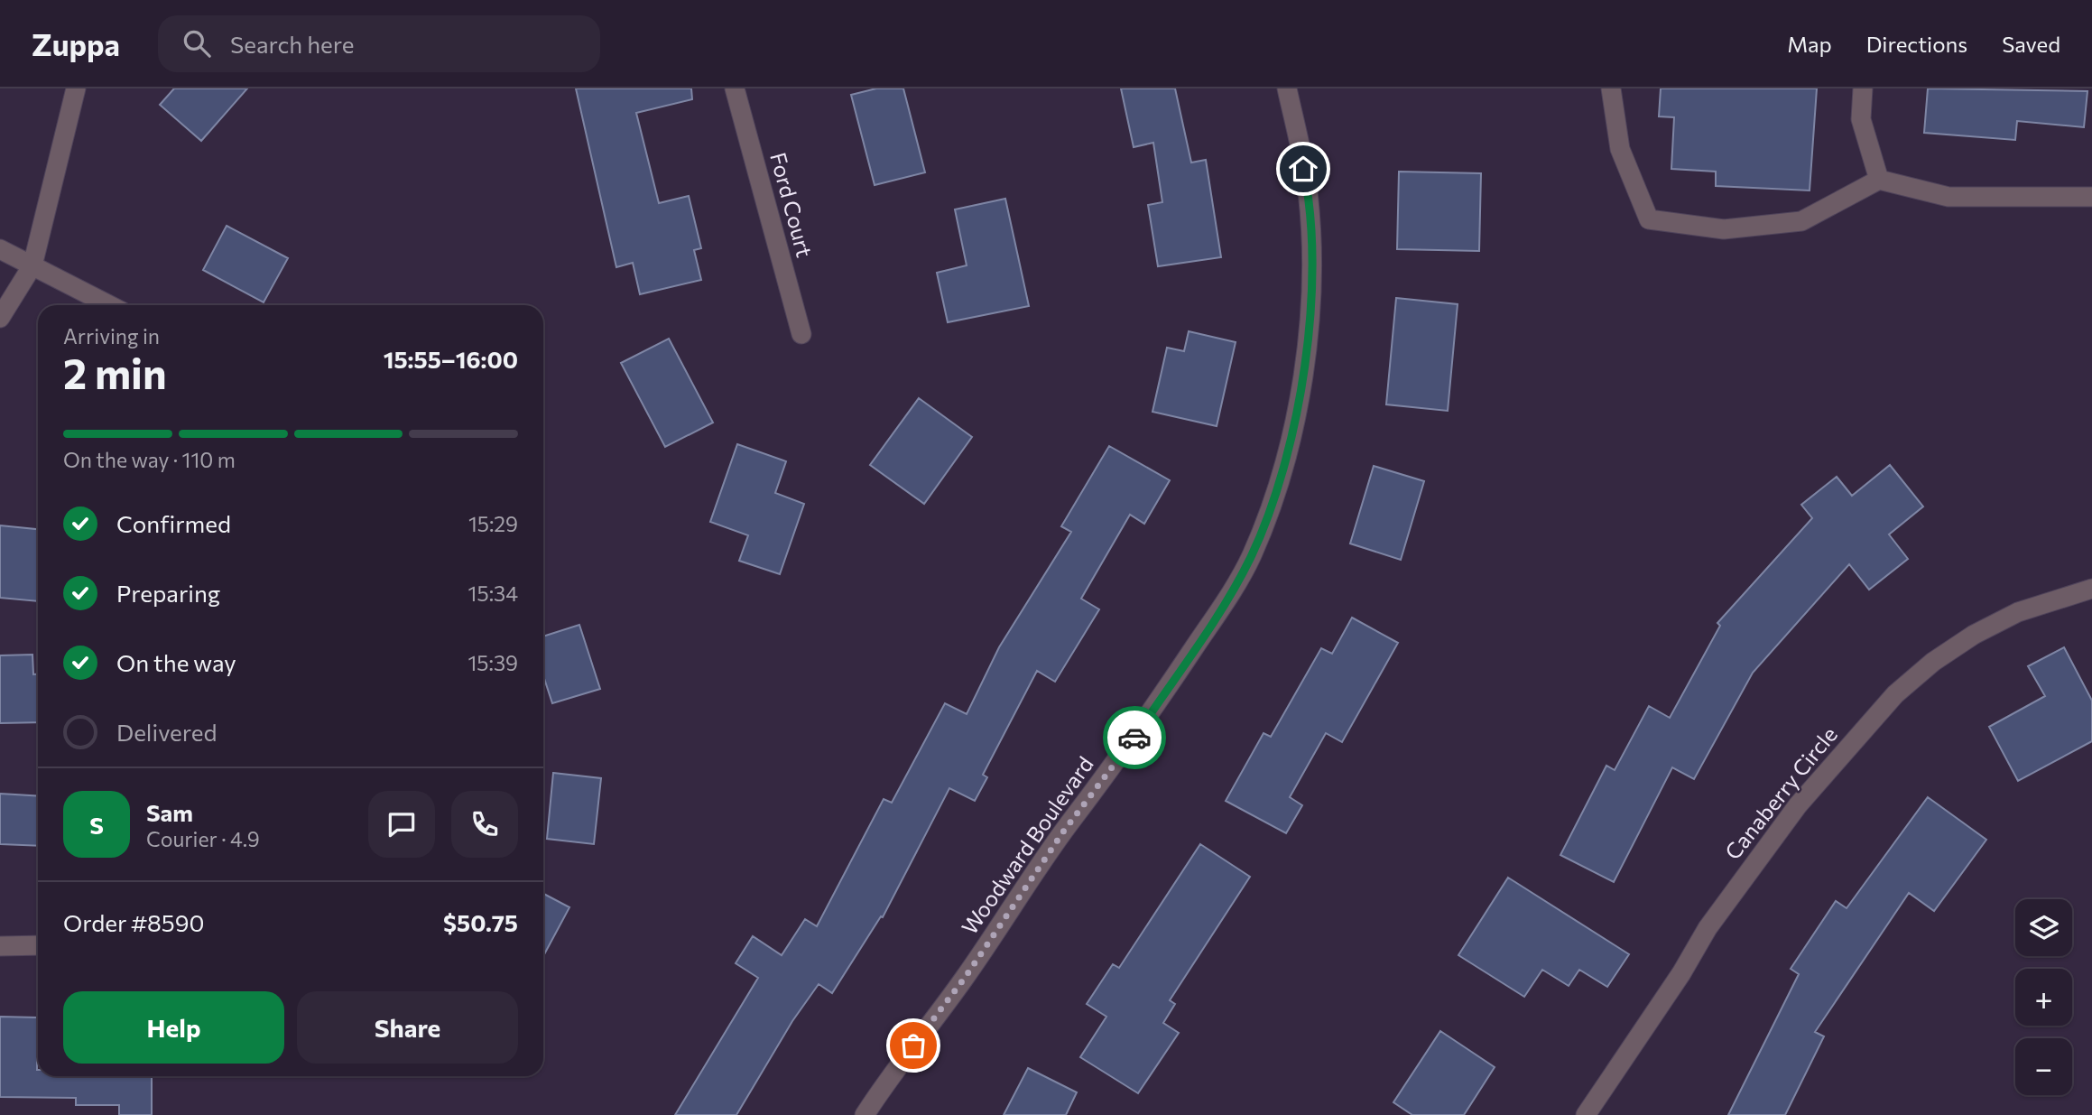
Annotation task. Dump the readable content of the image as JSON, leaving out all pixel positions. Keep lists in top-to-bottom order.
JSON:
{
  "streets": {
    "street": ["Ford Court", "Canaberry Circle", "Woodward Boulevard"]
  },
  "page": {
    "header": "Zuppa",
    "search": "Search here",
    "nav": ["Map", "Directions", "Saved"],
    "heading": ["2 min", "Arriving in", "15:55–16:00"],
    "panel": [
      "Sam",
      "Courier · 4.9",
      "Order #8590",
      "$50.75"
    ],
    "bar": "On the way · 110 m",
    "list": [
      ["Confirmed", "15:29"],
      ["Preparing", "15:34"],
      ["On the way", "15:39"],
      "Delivered"
    ],
    "round": "S",
    "map_buttons": ["+", "−"],
    "buttons": ["Help", "Share"]
  }
}
